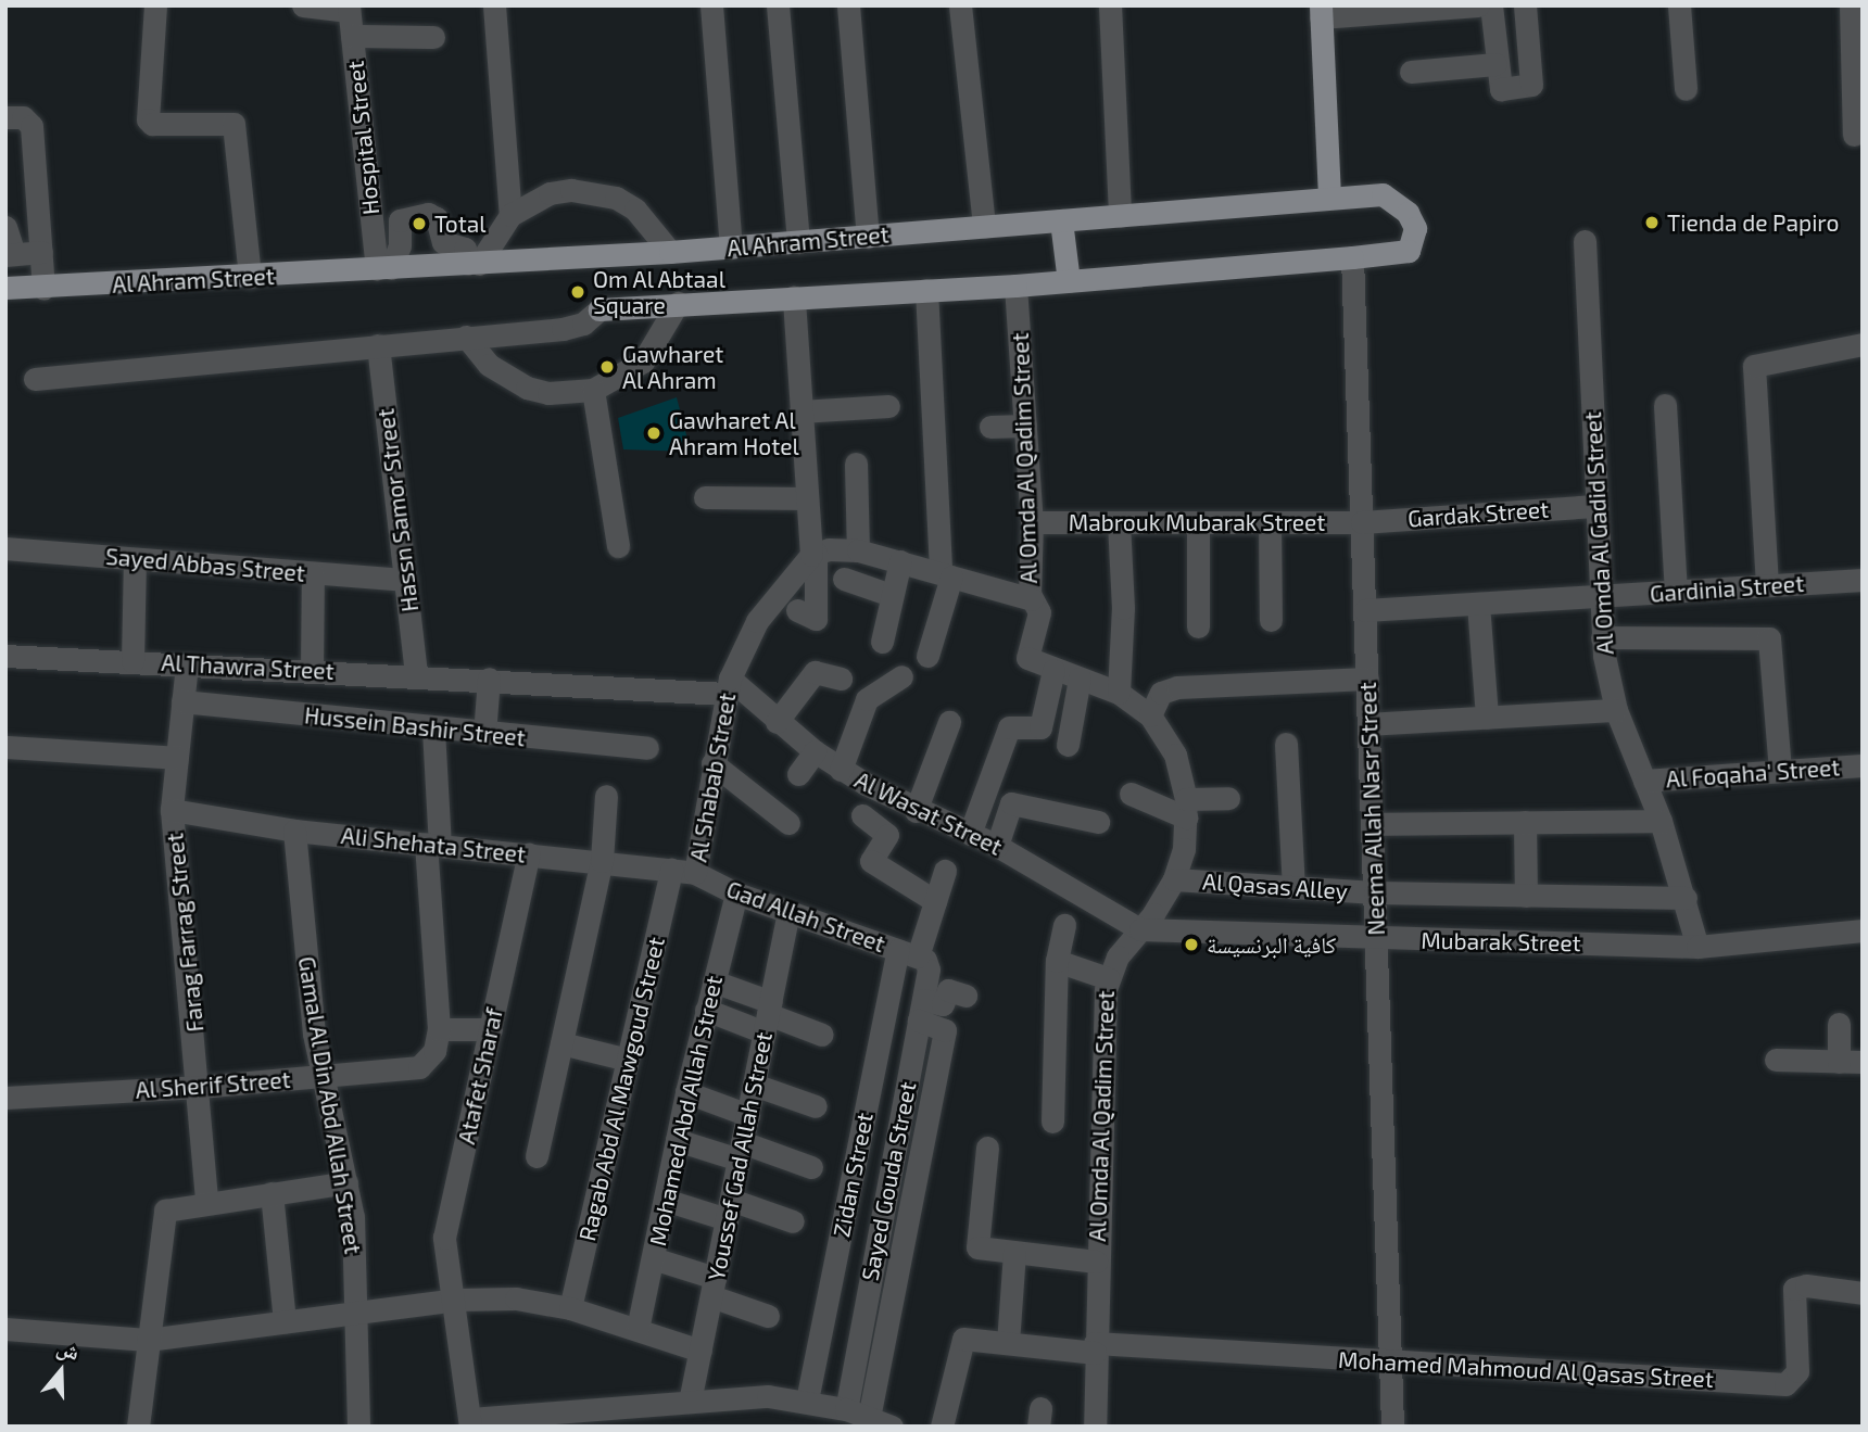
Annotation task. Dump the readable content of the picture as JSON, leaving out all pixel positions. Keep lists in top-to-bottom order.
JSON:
{
  "streets": {
    "main road": ["Al Ahram Street"],
    "street": [
      "Hospital Street",
      "Al Omda Al Qadim Street",
      "Hassn Samor Street",
      "Gardak Street",
      "Mabrouk Mubarak Street",
      "Al Omda Al Gadid Street",
      "Sayed Abbas Street",
      "Gardinia Street",
      "Al Thawra Street",
      "Hussein Bashir Street",
      "Al Foqaha' Street",
      "Al Shabab Street",
      "Neema Allah Nasr Street",
      "Al Wasat Street",
      "Ali Shehata Street",
      "Al Qasas Alley",
      "Gad Allah Street",
      "Farag Farrag Street",
      "Mubarak Street",
      "Atafet Sharaf",
      "Al Sherif Street",
      "Ragab Abd Al Mawgoud Street",
      "Gamal Al Din Abd Allah Street",
      "Mohamed Abd Allah Street",
      "Youssef Gad Allah Street",
      "Zidan Street",
      "Sayed Gouda Street",
      "Mohamed Mahmoud Al Qasas Street"
    ]
  },
  "crossings": [
    ["Hospital Street", "Al Ahram Street"],
    ["Al Ahram Street", "Neema Allah Nasr Street"],
    ["Al Omda Al Qadim Street", "Mabrouk Mubarak Street"],
    ["Al Omda Al Qadim Street", "Al Wasat Street"],
    ["Al Omda Al Qadim Street", "Al Qasas Alley"],
    ["Al Omda Al Qadim Street", "Mubarak Street"],
    ["Al Omda Al Qadim Street", "Mohamed Mahmoud Al Qasas Street"],
    ["Hassn Samor Street", "Sayed Abbas Street"],
    ["Hassn Samor Street", "Al Thawra Street"],
    ["Gardak Street", "Mabrouk Mubarak Street"],
    ["Gardak Street", "Al Omda Al Gadid Street"],
    ["Gardak Street", "Neema Allah Nasr Street"],
    ["Mabrouk Mubarak Street", "Neema Allah Nasr Street"],
    ["Al Omda Al Gadid Street", "Gardinia Street"],
    ["Al Omda Al Gadid Street", "Al Foqaha' Street"],
    ["Al Omda Al Gadid Street", "Al Qasas Alley"],
    ["Al Omda Al Gadid Street", "Mubarak Street"],
    ["Gardinia Street", "Neema Allah Nasr Street"],
    ["Al Thawra Street", "Al Shabab Street"],
    ["Al Thawra Street", "Al Wasat Street"],
    ["Al Thawra Street", "Farag Farrag Street"],
    ["Hussein Bashir Street", "Farag Farrag Street"],
    ["Al Shabab Street", "Al Wasat Street"],
    ["Al Shabab Street", "Ali Shehata Street"],
    ["Al Shabab Street", "Gad Allah Street"],
    ["Neema Allah Nasr Street", "Al Qasas Alley"],
    ["Neema Allah Nasr Street", "Mubarak Street"],
    ["Neema Allah Nasr Street", "Mohamed Mahmoud Al Qasas Street"],
    ["Al Wasat Street", "Mubarak Street"],
    ["Ali Shehata Street", "Gad Allah Street"],
    ["Ali Shehata Street", "Farag Farrag Street"],
    ["Ali Shehata Street", "Atafet Sharaf"],
    ["Ali Shehata Street", "Ragab Abd Al Mawgoud Street"],
    ["Ali Shehata Street", "Gamal Al Din Abd Allah Street"],
    ["Gad Allah Street", "Mohamed Abd Allah Street"],
    ["Gad Allah Street", "Youssef Gad Allah Street"],
    ["Gad Allah Street", "Zidan Street"],
    ["Gad Allah Street", "Sayed Gouda Street"],
    ["Farag Farrag Street", "Al Sherif Street"],
    ["Al Sherif Street", "Gamal Al Din Abd Allah Street"],
    ["Zidan Street", "Sayed Gouda Street"]
  ],
  "places": [
    "Tienda de Papiro",
    "Total",
    "Om Al Abtaal Square",
    "Gawharet Al Ahram",
    "Gawharet Al Ahram Hotel",
    "كافية البرنسيسة"
  ],
  "north": "top"
}
